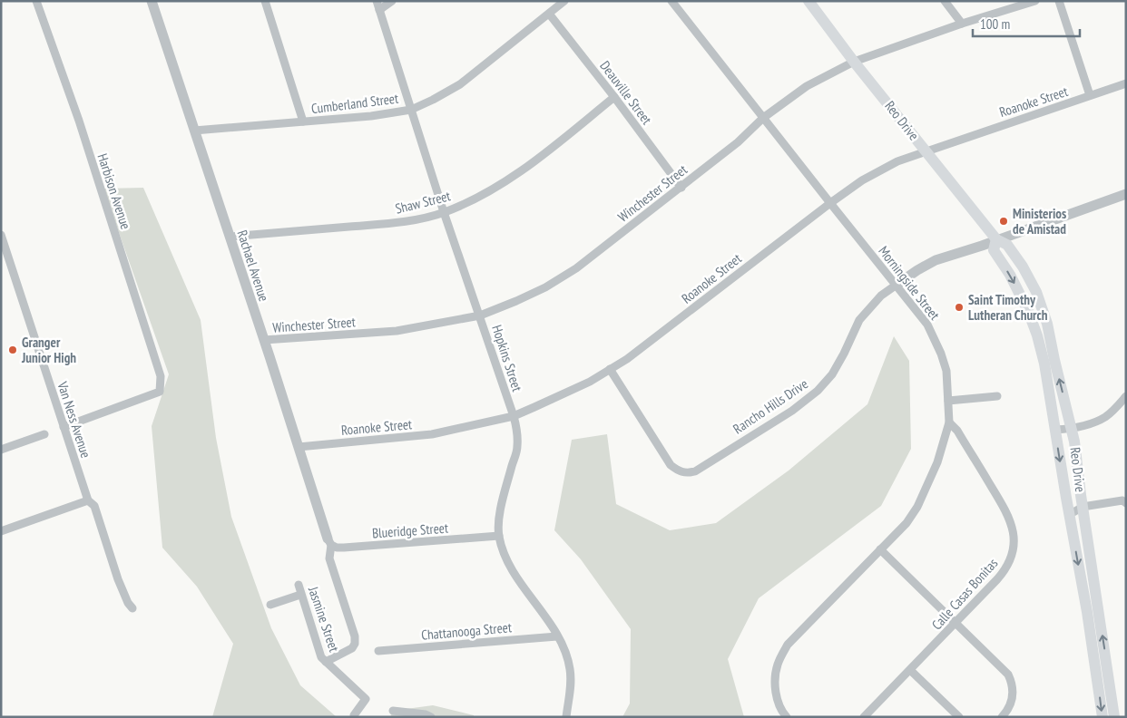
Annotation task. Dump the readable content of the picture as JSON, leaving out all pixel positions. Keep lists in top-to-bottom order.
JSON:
{
  "streets": {
    "main road": ["Reo Drive"],
    "street": [
      "Deauville Street",
      "Roanoke Street",
      "Cumberland Street",
      "Harbison Avenue",
      "Winchester Street",
      "Shaw Street",
      "Rachael Avenue",
      "Morningside Street",
      "Hopkins Street",
      "Rancho Hills Drive",
      "Van Ness Avenue",
      "Blueridge Street",
      "Calle Casas Bonitas",
      "Jasmine Street",
      "Chattanooga Street"
    ]
  },
  "crossings": [
    ["Deauville Street", "Cumberland Street"],
    ["Deauville Street", "Winchester Street"],
    ["Deauville Street", "Shaw Street"],
    ["Roanoke Street", "Reo Drive"],
    ["Roanoke Street", "Rachael Avenue"],
    ["Roanoke Street", "Morningside Street"],
    ["Roanoke Street", "Hopkins Street"],
    ["Roanoke Street", "Rancho Hills Drive"],
    ["Cumberland Street", "Rachael Avenue"],
    ["Cumberland Street", "Hopkins Street"],
    ["Reo Drive", "Winchester Street"],
    ["Reo Drive", "Rancho Hills Drive"],
    ["Harbison Avenue", "Van Ness Avenue"],
    ["Winchester Street", "Rachael Avenue"],
    ["Winchester Street", "Morningside Street"],
    ["Winchester Street", "Hopkins Street"],
    ["Shaw Street", "Rachael Avenue"],
    ["Shaw Street", "Hopkins Street"],
    ["Rachael Avenue", "Blueridge Street"],
    ["Morningside Street", "Rancho Hills Drive"],
    ["Morningside Street", "Calle Casas Bonitas"],
    ["Hopkins Street", "Blueridge Street"],
    ["Hopkins Street", "Chattanooga Street"]
  ],
  "places": ["Ministerios de Amistad", "Saint Timothy Lutheran Church", "Granger Junior High"],
  "scale_bar": "100 m"
}
